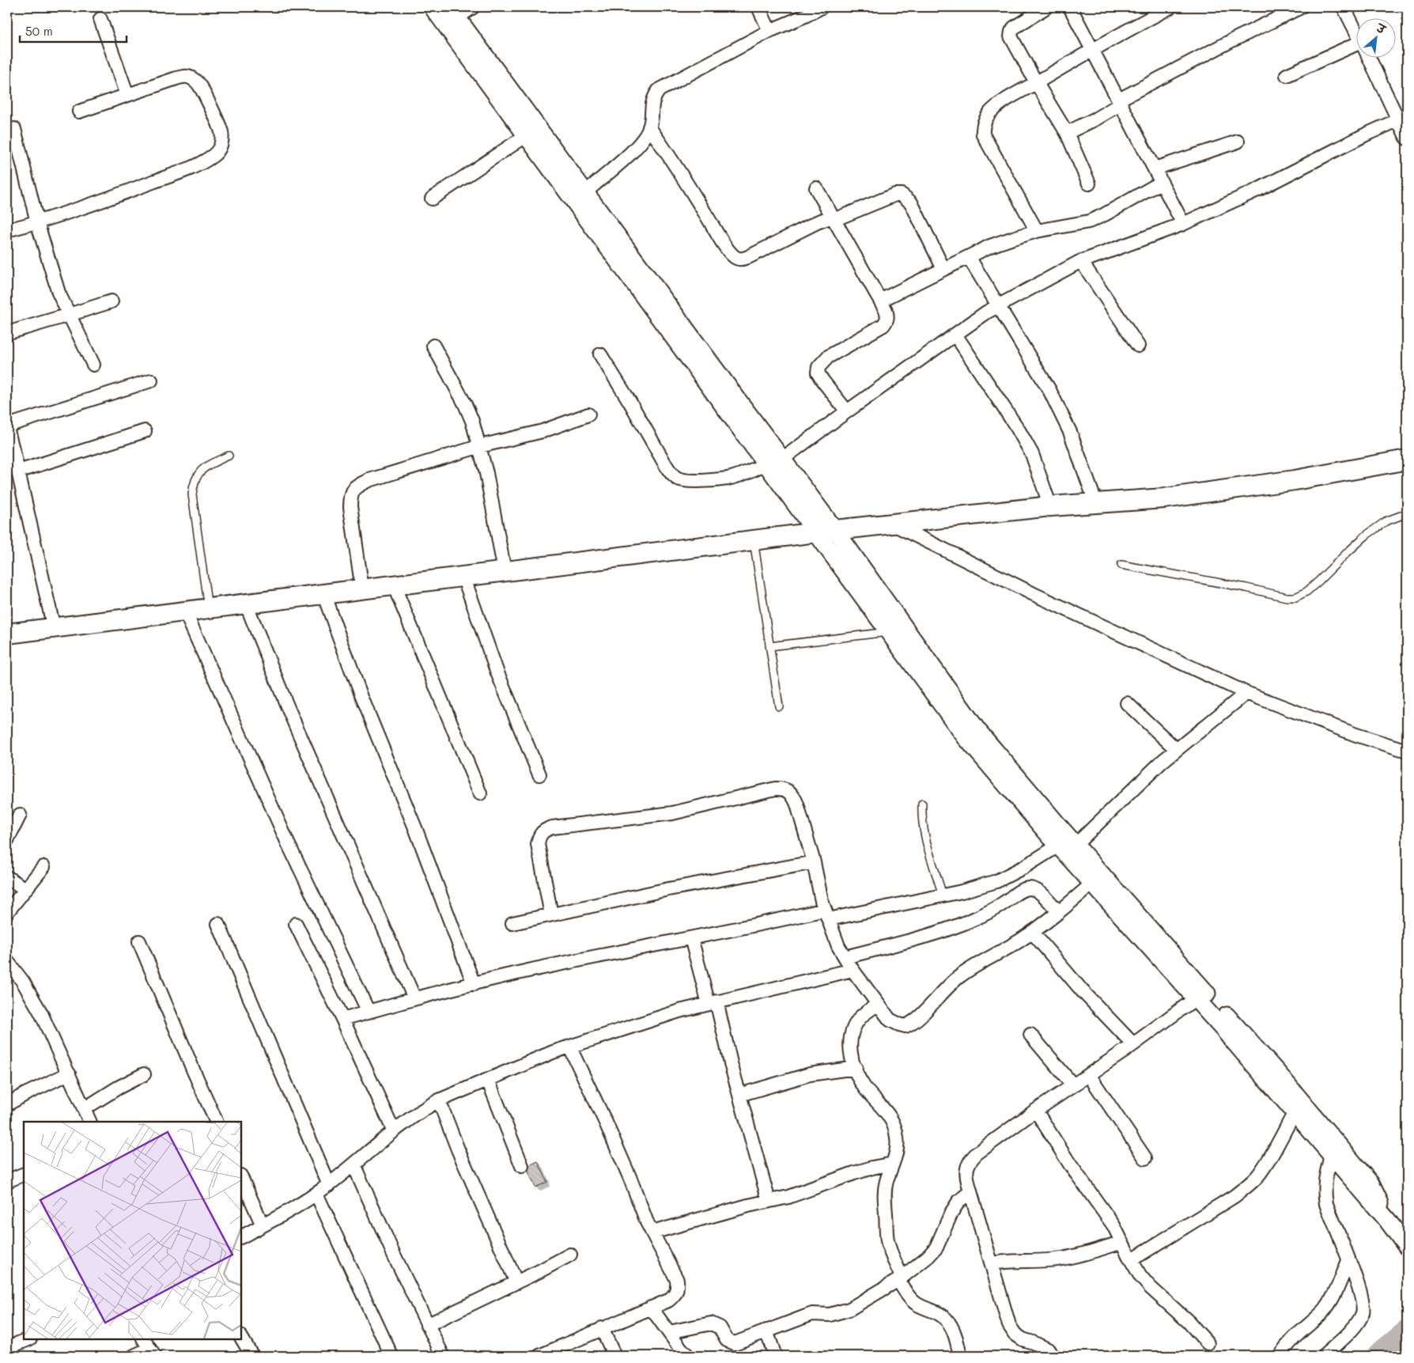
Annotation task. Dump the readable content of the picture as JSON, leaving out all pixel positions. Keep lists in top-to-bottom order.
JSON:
{
  "scale_bar": "50 m",
  "north": "top right"
}
